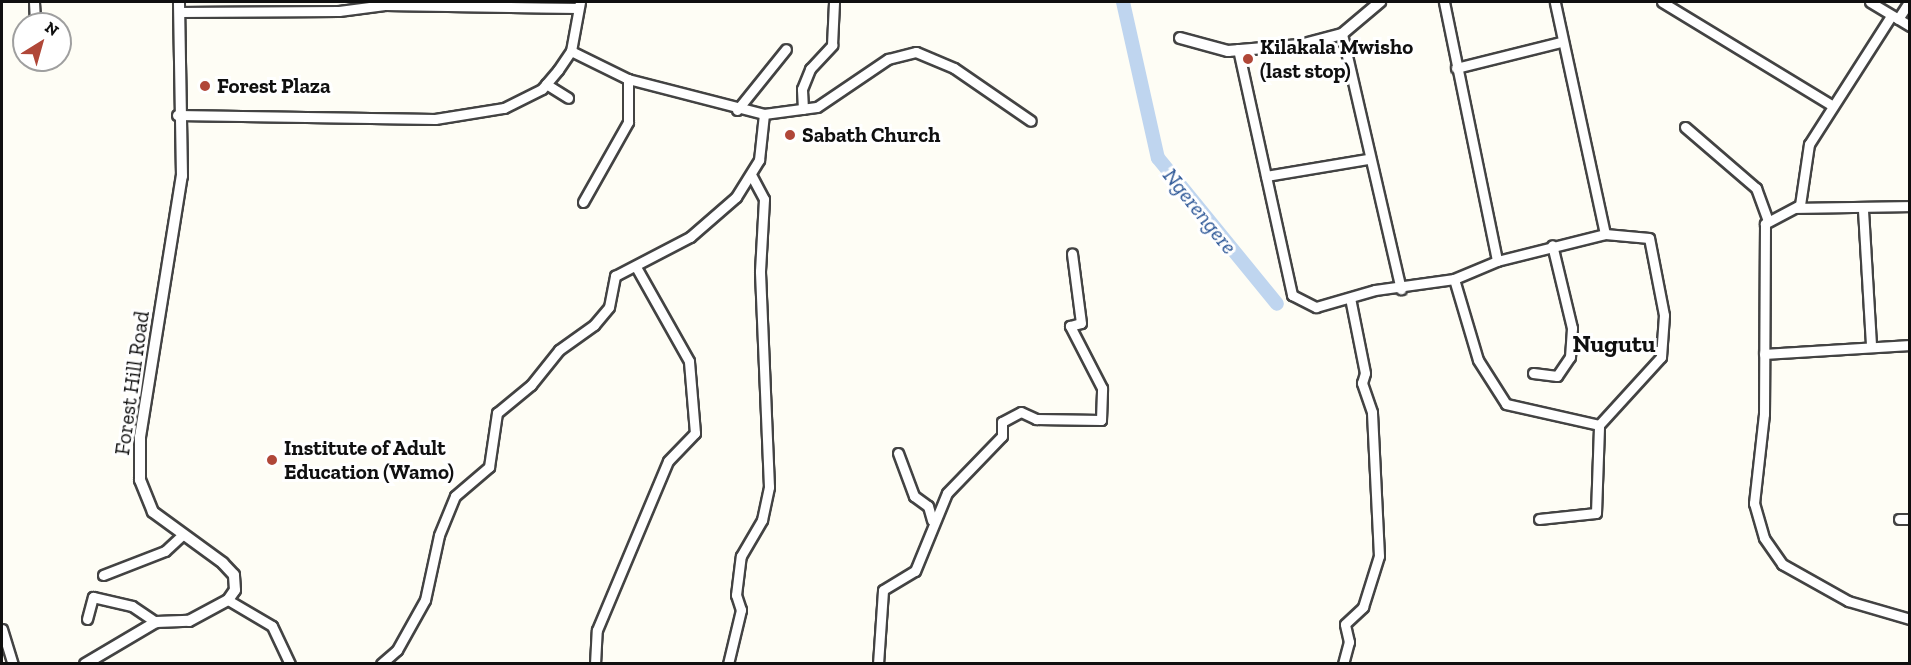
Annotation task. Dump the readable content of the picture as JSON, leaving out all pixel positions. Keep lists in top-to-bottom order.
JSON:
{
  "streets": {
    "street": ["Forest Hill Road"]
  },
  "districts": ["Nugutu"],
  "water": ["Ngerengere"],
  "places": [
    "Kilakala Mwisho (last stop)",
    "Forest Plaza",
    "Sabath Church",
    "Institute of Adult Education (Wamo)"
  ],
  "north": "top right"
}
